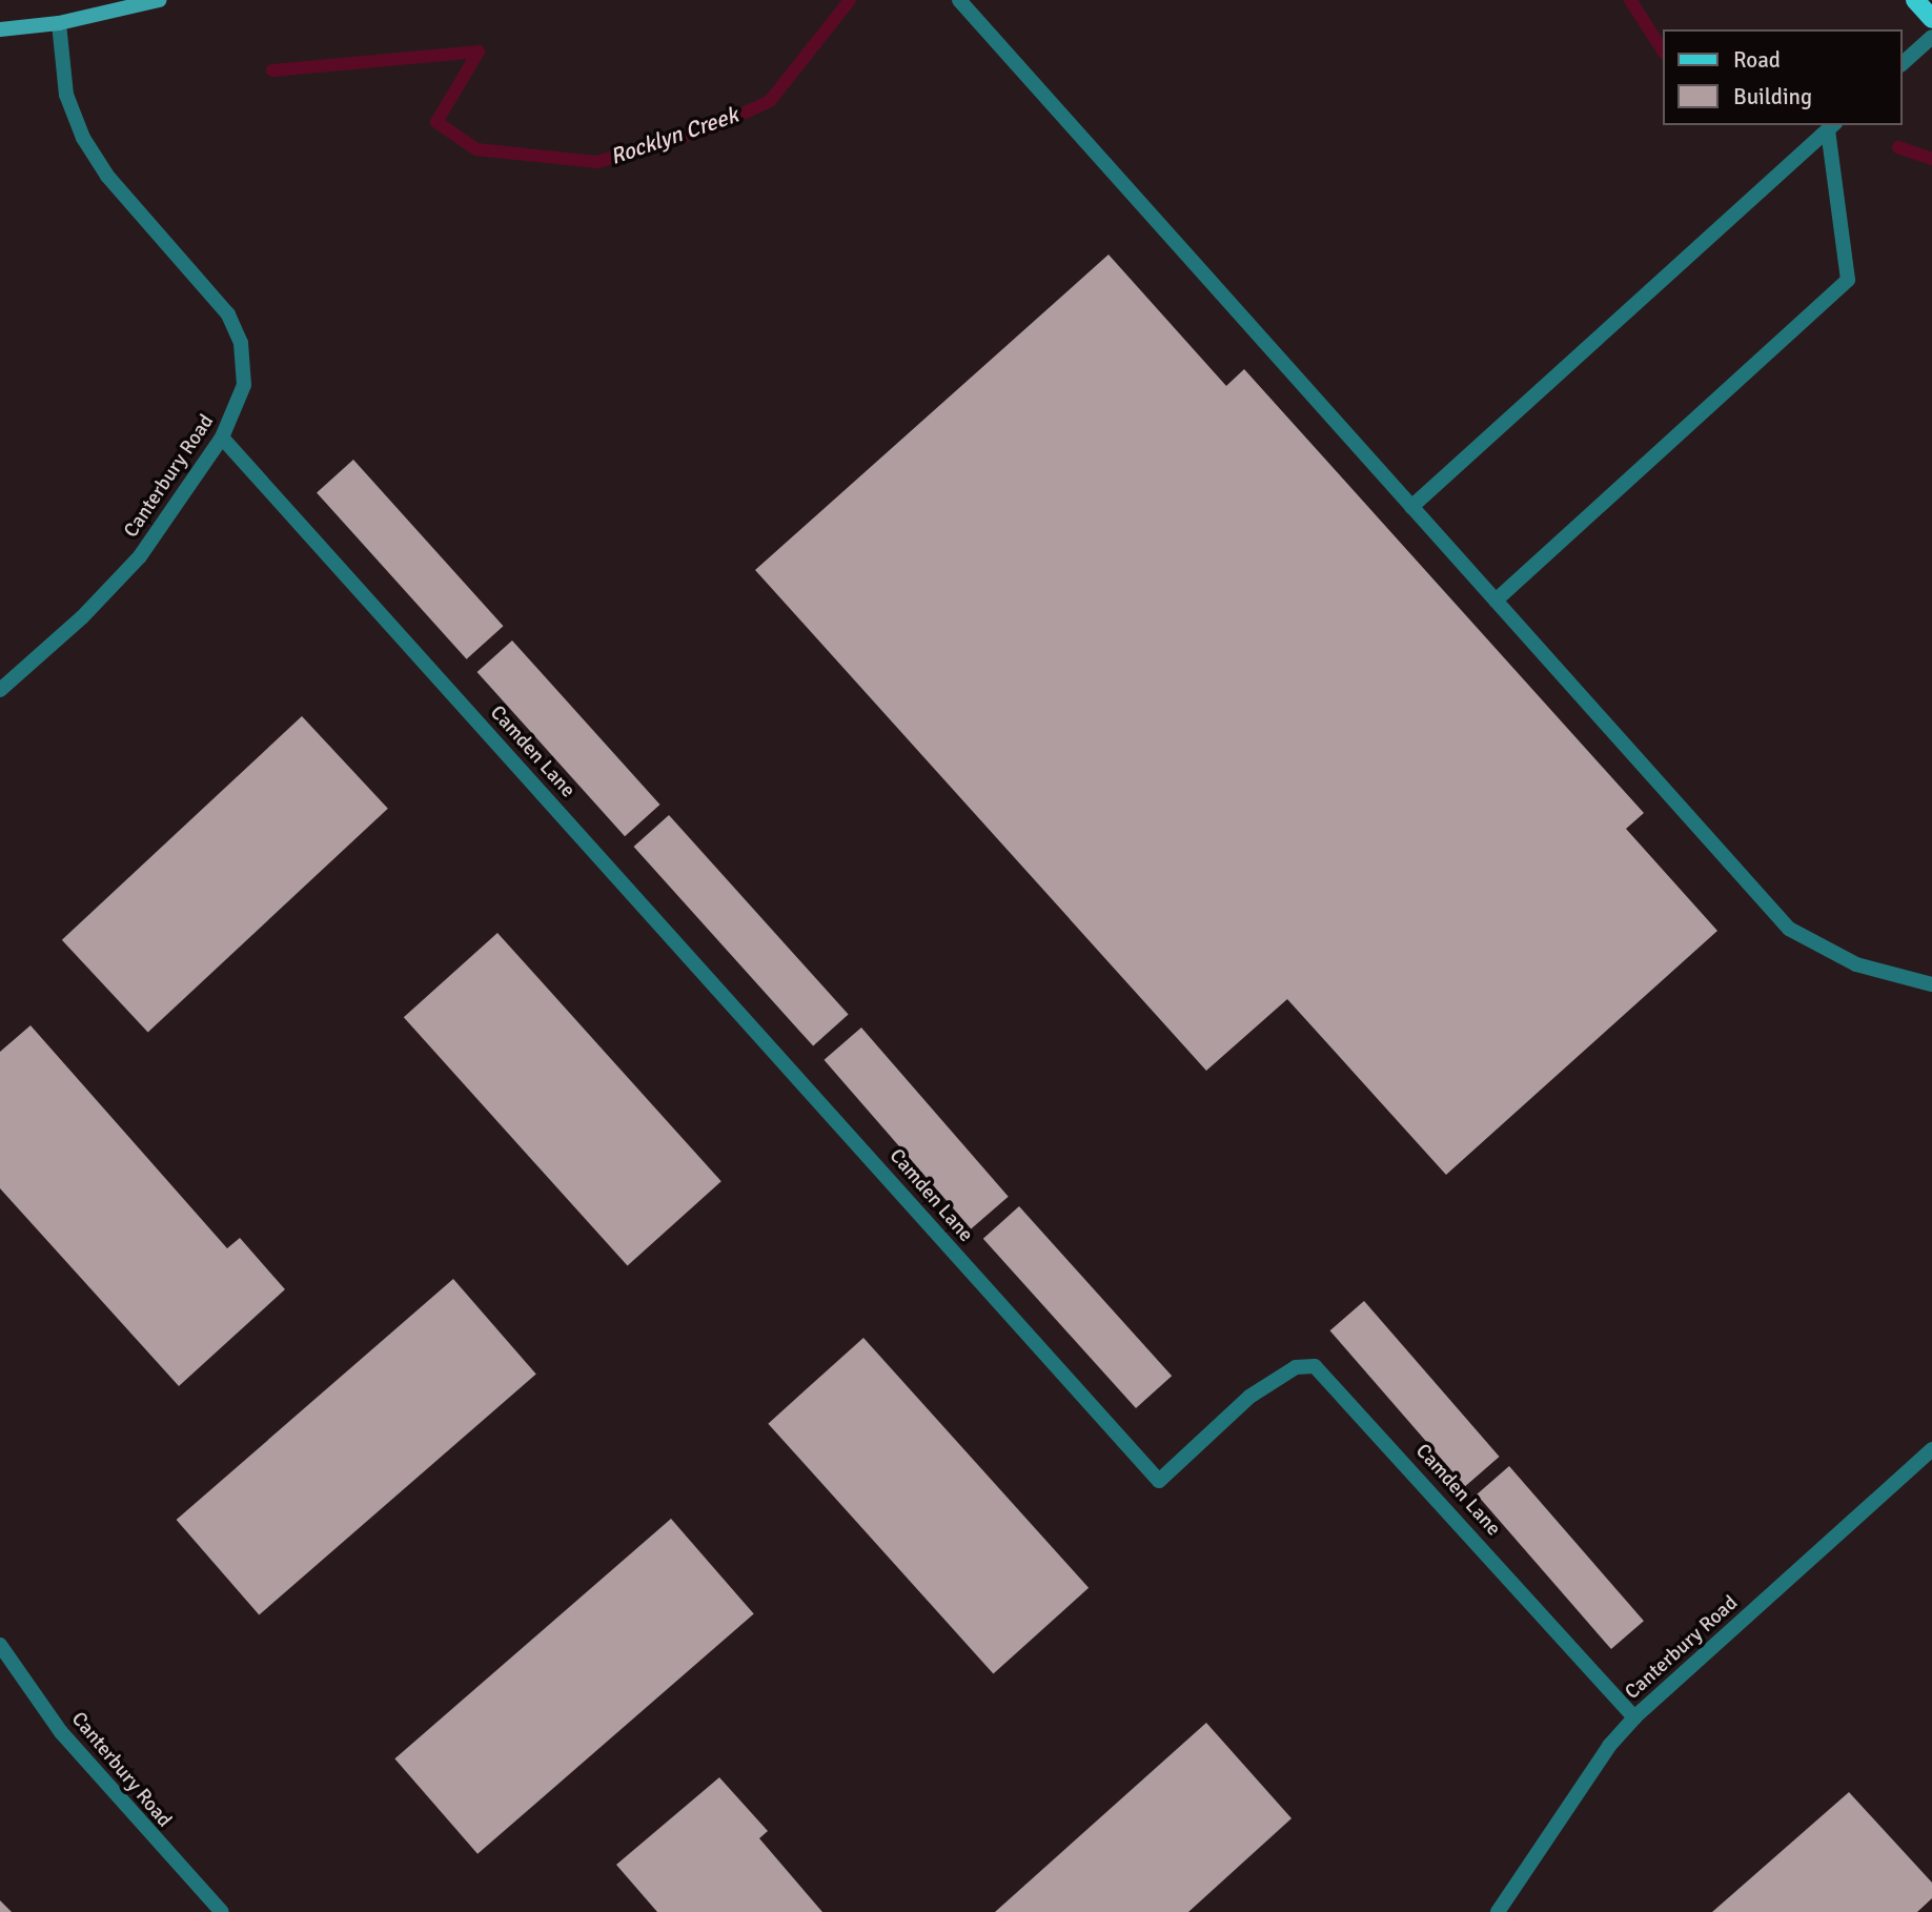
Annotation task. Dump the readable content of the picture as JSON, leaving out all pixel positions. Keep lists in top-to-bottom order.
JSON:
{
  "streets": {
    "lane": ["Canterbury Road", "Camden Lane"]
  },
  "crossings": [
    ["Canterbury Road", "Camden Lane"]
  ],
  "water": ["Rocklyn Creek"],
  "legend": ["Road", "Building"]
}
